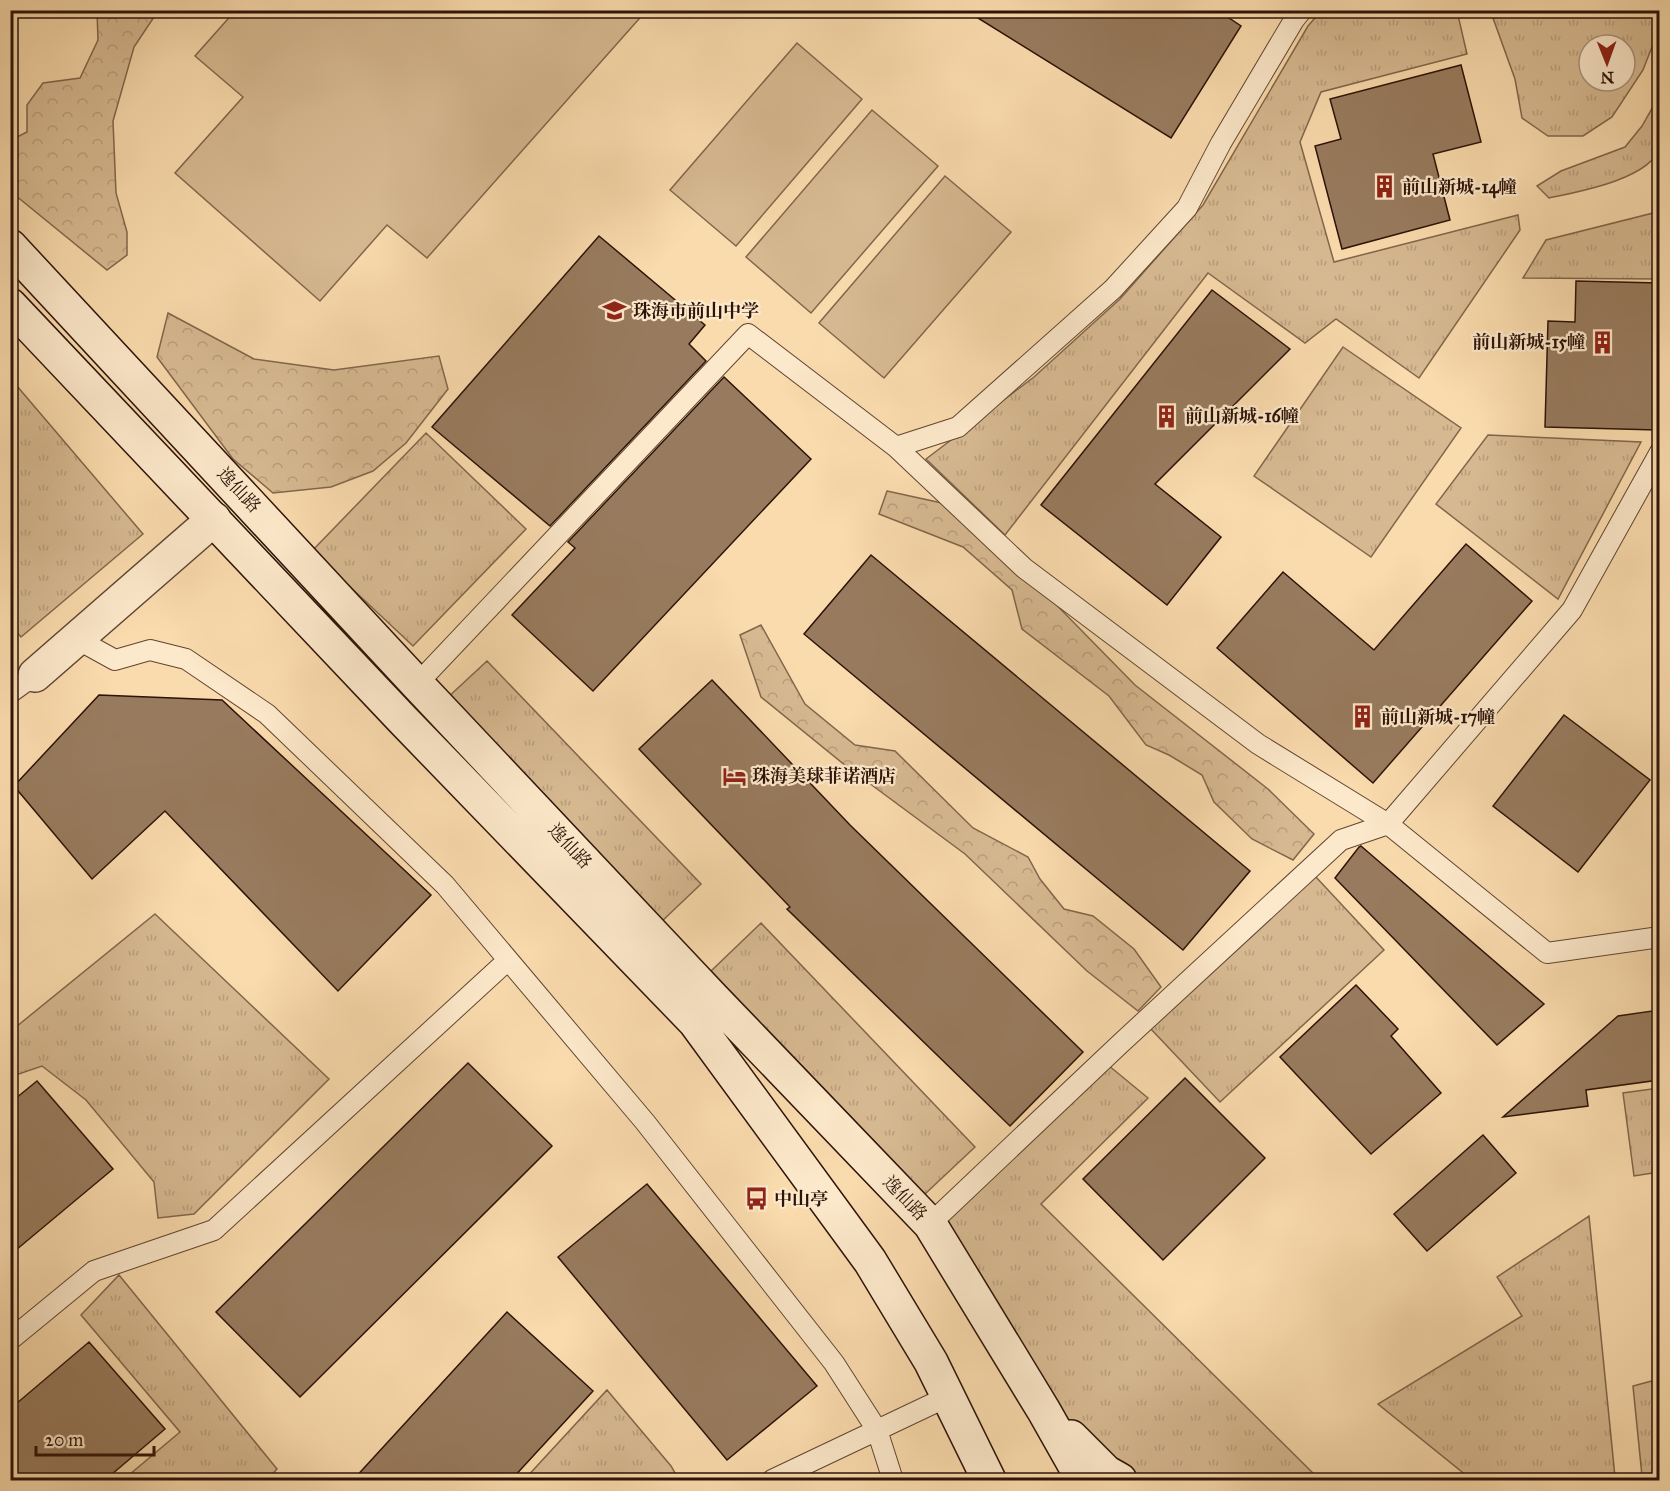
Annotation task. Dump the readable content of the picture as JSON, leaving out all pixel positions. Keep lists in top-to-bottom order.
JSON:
{
  "streets": {
    "main road": ["逸仙路"]
  },
  "places": {
    "building": [
      "前山新城-14幢",
      "前山新城-15幢",
      "前山新城-16幢",
      "前山新城-17幢"
    ],
    "school or university": ["珠海市前山中学"],
    "hotel": ["珠海美球菲诺酒店"],
    "bus stop": ["中山亭"]
  },
  "scale_bar": "20 m",
  "north": "bottom"
}
